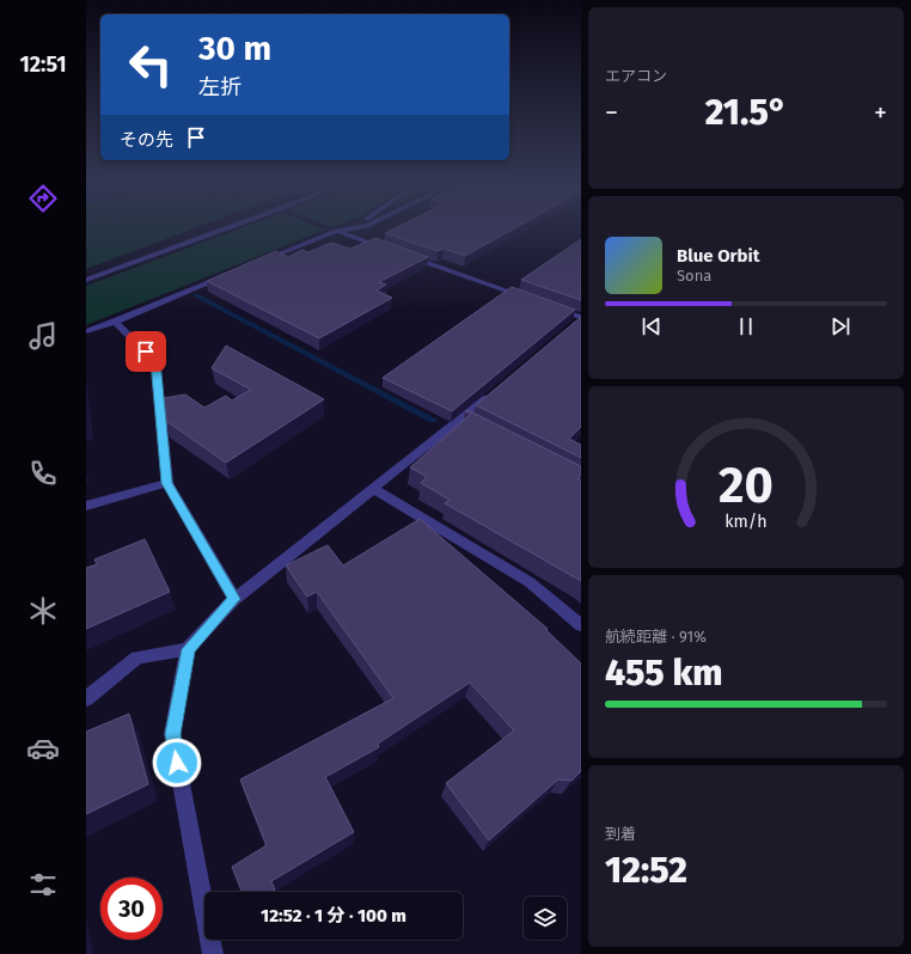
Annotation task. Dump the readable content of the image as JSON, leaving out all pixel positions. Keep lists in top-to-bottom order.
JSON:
{
  "page": {
    "tabs": "12:51",
    "tile": [
      "エアコン",
      ["航続距離 · 91%", "455 km"],
      ["到着", "12:52"]
    ],
    "turn": ["30 m", "左折"],
    "heat": ["−", "21.5°", "+"],
    "then": "その先",
    "song": ["Blue Orbit", "Sona"],
    "limit": "30",
    "trip": "12:52 · 1 分 · 100 m",
    "gauge": ["20", "km/h"]
  }
}
